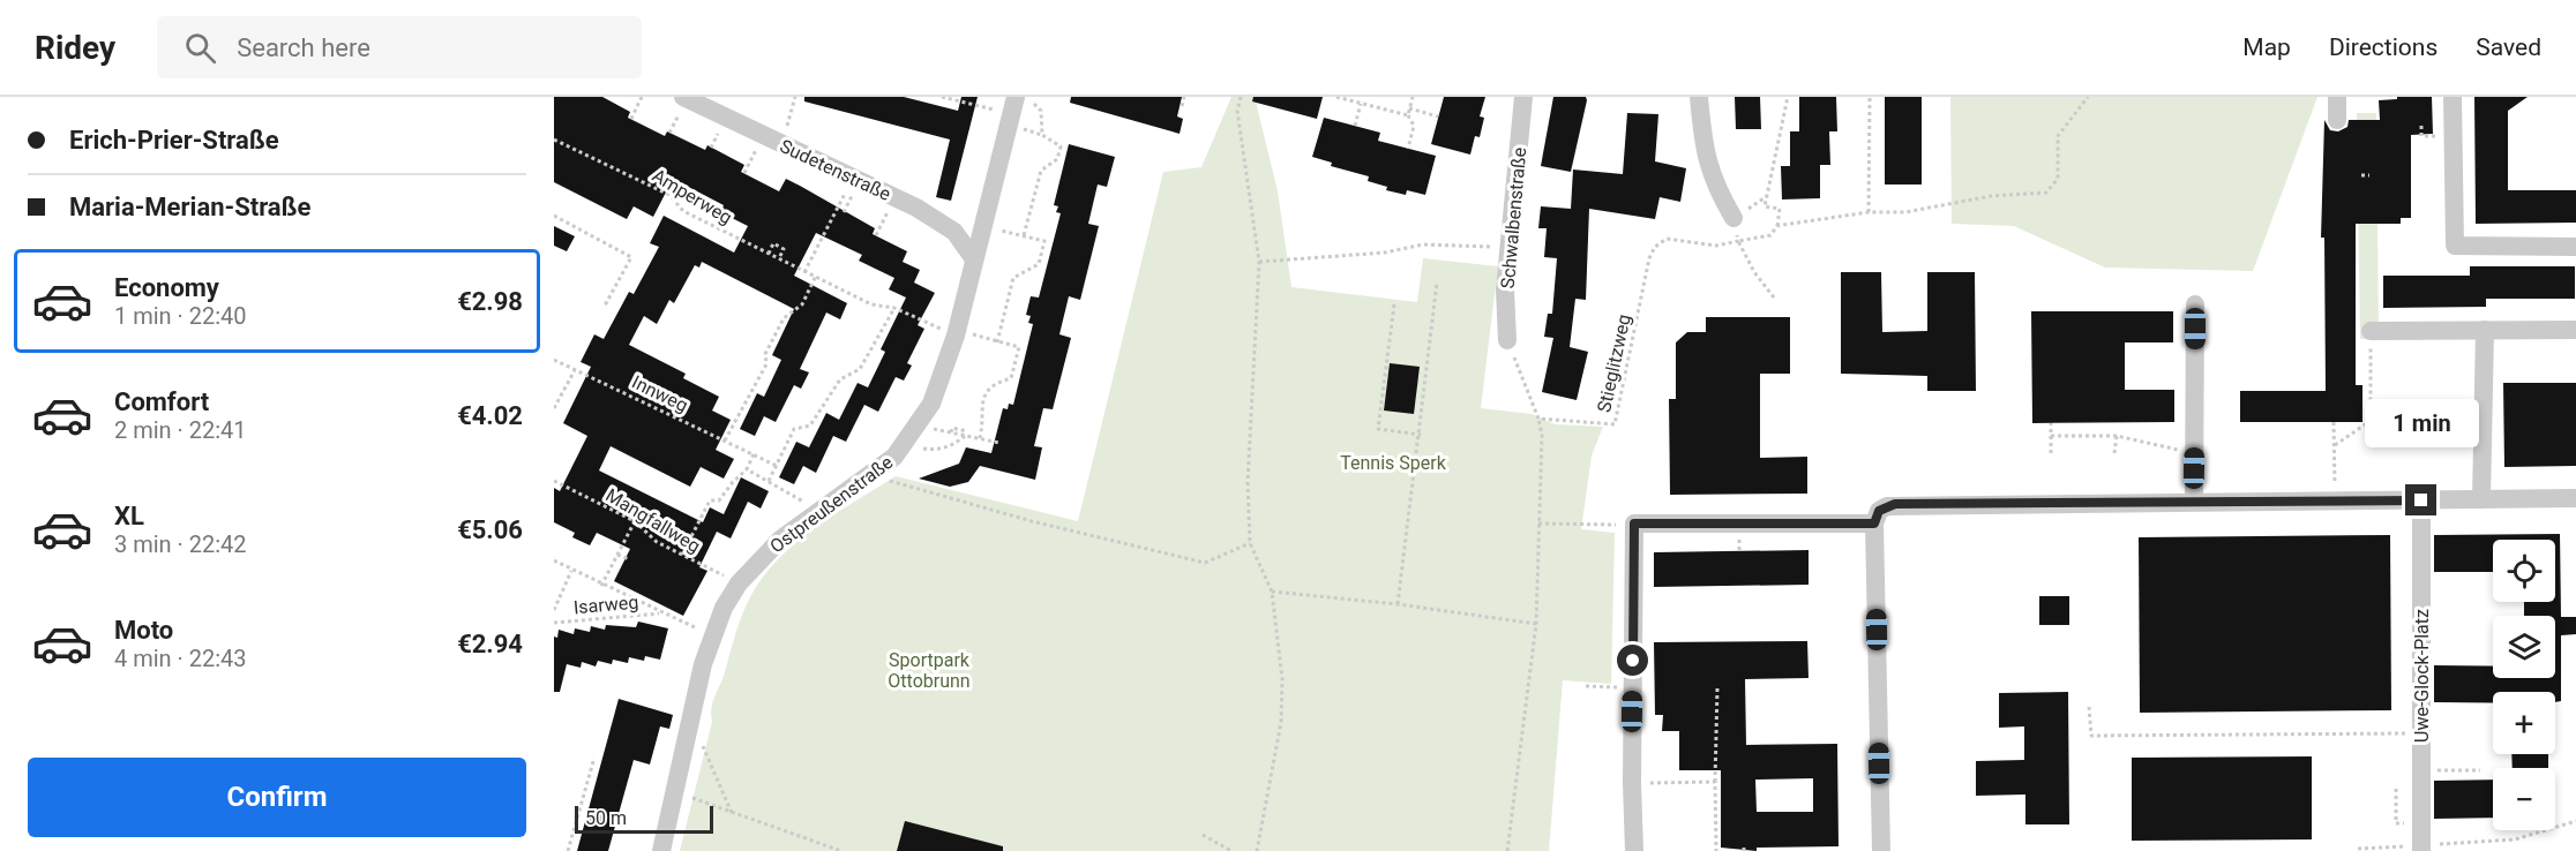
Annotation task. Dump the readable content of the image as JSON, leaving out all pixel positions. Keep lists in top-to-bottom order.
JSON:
{
  "streets": {
    "street": [
      "Sudetenstraße",
      "Schwalbenstraße",
      "Ostpreußenstraße",
      "Uwe-Glock-Platz"
    ],
    "path": [
      "Amperweg",
      "Stieglitzweg",
      "Innweg",
      "Mangfallweg",
      "Isarweg"
    ]
  },
  "crossings": [
    ["Sudetenstraße", "Ostpreußenstraße"],
    ["Amperweg", "Ostpreußenstraße"],
    ["Ostpreußenstraße", "Mangfallweg"],
    ["Ostpreußenstraße", "Isarweg"]
  ],
  "parks": ["Tennis Sperk", "Sportpark Ottobrunn"],
  "scale_bar": "50 m",
  "page": {
    "header": "Ridey",
    "search": "Search here",
    "nav": ["Map", "Directions", "Saved"],
    "banner": ["Erich-Prier-Straße", "Maria-Merian-Straße"],
    "list": [
      {
        "name": "Economy",
        "note": "1 min · 22:40",
        "value": "€2.98"
      },
      {
        "name": "Comfort",
        "note": "2 min · 22:41",
        "value": "€4.02"
      },
      {
        "name": "XL",
        "note": "3 min · 22:42",
        "value": "€5.06"
      },
      {
        "name": "Moto",
        "note": "4 min · 22:43",
        "value": "€2.94"
      }
    ],
    "bubble": "1 min",
    "map_buttons": ["+", "−"],
    "buttons": "Confirm",
    "scale": "50 m"
  }
}
